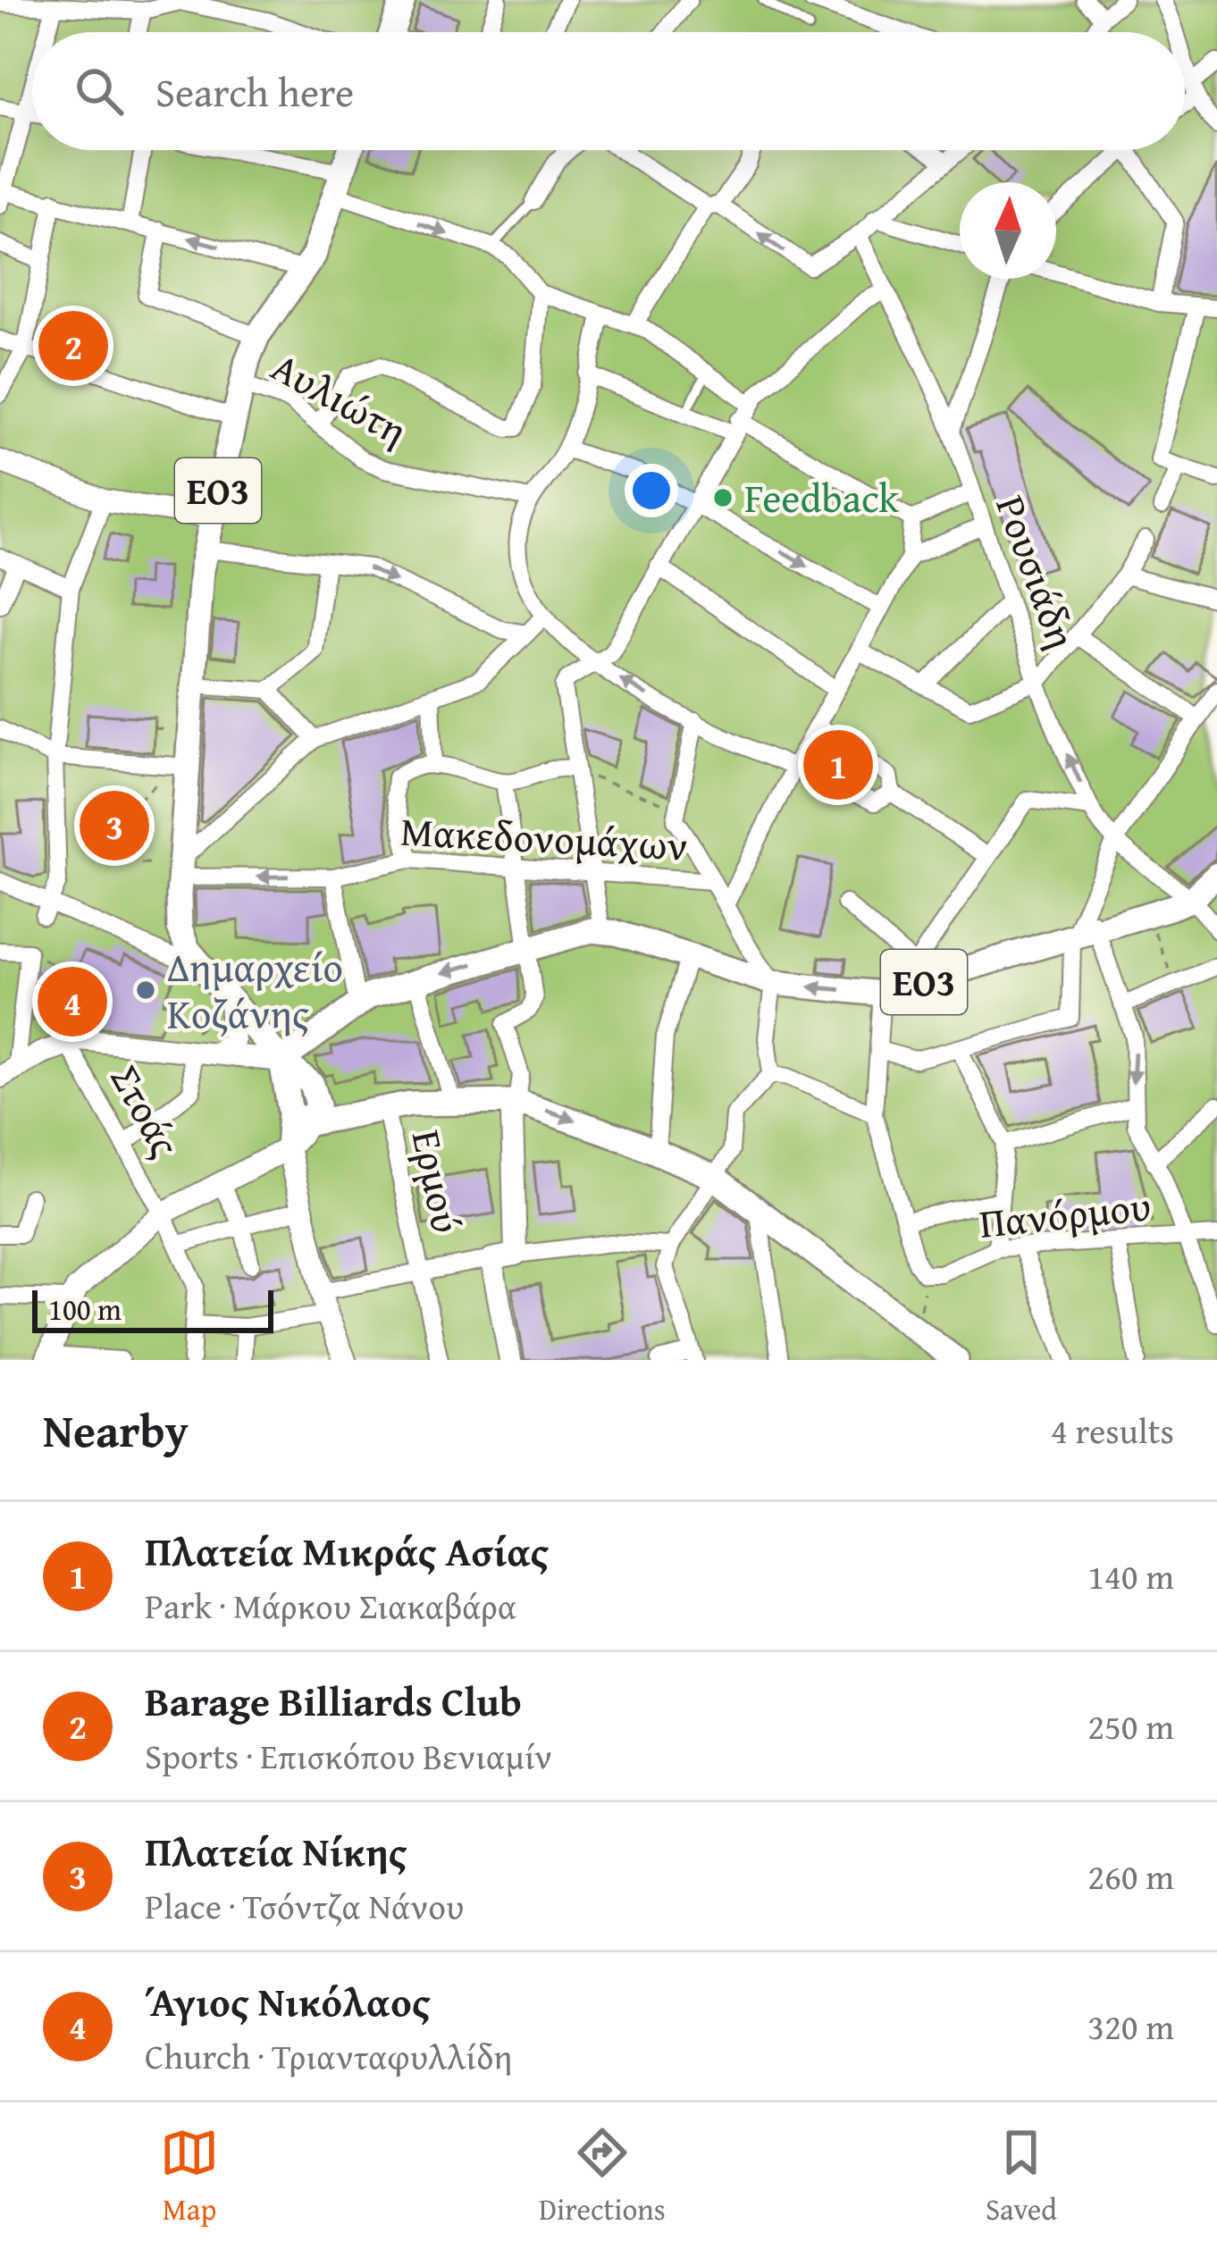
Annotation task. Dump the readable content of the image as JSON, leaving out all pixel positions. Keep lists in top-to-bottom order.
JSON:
{
  "streets": {
    "main road": ["ΕΟ3"],
    "street": [
      "Αυλιώτη",
      "Ρουσιάδη",
      "Μακεδονομάχων",
      "Στοάς",
      "Ερμού",
      "Πανόρμου"
    ]
  },
  "crossings": [
    ["Αυλιώτη", "ΕΟ3"],
    ["ΕΟ3", "Ρουσιάδη"],
    ["ΕΟ3", "Μακεδονομάχων"]
  ],
  "places": ["Feedback", "Δημαρχείο Κοζάνης"],
  "scale_bar": "100 m",
  "north": "top",
  "page": {
    "search": "Search here",
    "pins": [
      "2",
      "1",
      "3",
      "4"
    ],
    "scale": "100 m",
    "heading": ["Nearby", "4 results"],
    "list": [
      {
        "mark": "1",
        "name": "Πλατεία Μικράς Ασίας",
        "note": "Park · Μάρκου Σιακαβάρα",
        "value": "140 m"
      },
      {
        "mark": "2",
        "name": "Barage Billiards Club",
        "note": "Sports · Επισκόπου Βενιαμίν",
        "value": "250 m"
      },
      {
        "mark": "3",
        "name": "Πλατεία Νίκης",
        "note": "Place · Τσόντζα Νάνου",
        "value": "260 m"
      },
      {
        "mark": "4",
        "name": "Άγιος Νικόλαος",
        "note": "Church · Τριανταφυλλίδη",
        "value": "320 m"
      }
    ],
    "nav": ["Map", "Directions", "Saved"]
  }
}
